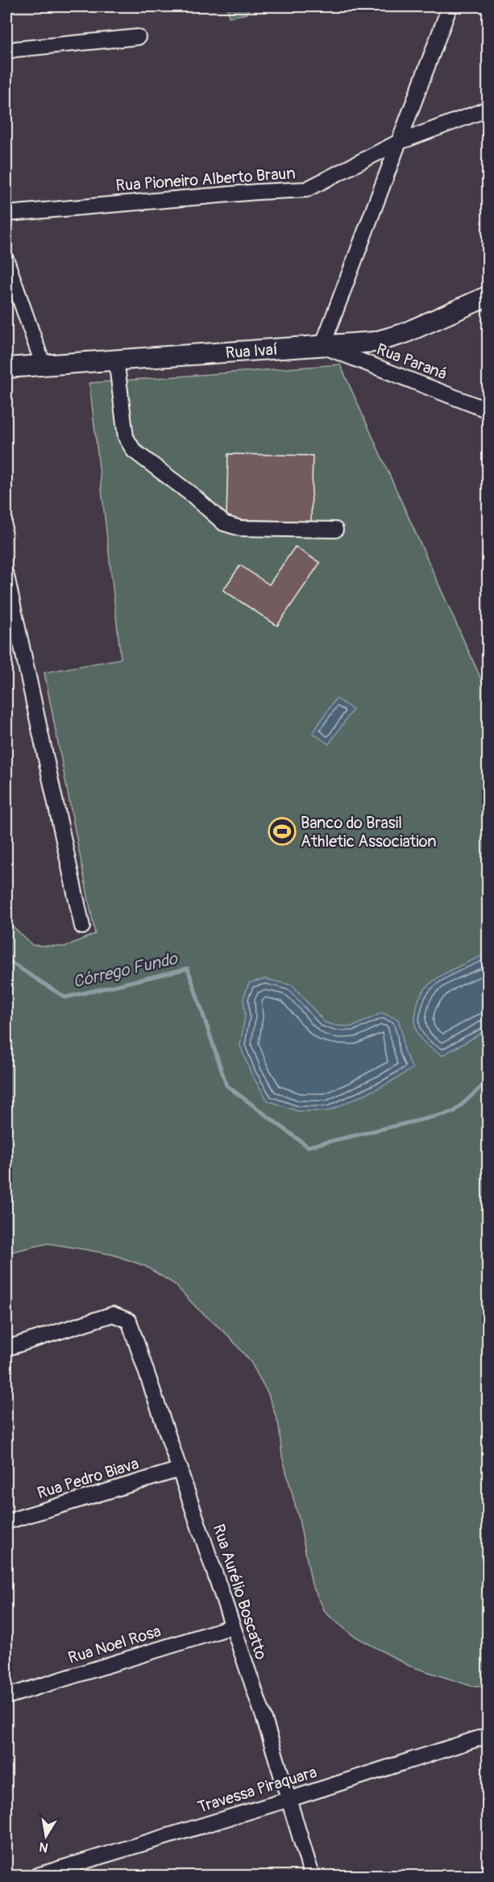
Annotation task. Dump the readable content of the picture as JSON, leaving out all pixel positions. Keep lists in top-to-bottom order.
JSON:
{
  "streets": {
    "main road": ["Rua Ivaí"],
    "street": [
      "Rua Pioneiro Alberto Braun",
      "Rua Paraná",
      "Rua Pedro Biava",
      "Rua Aurélio Boscatto",
      "Rua Noel Rosa",
      "Travessa Piraquara"
    ]
  },
  "crossings": [
    ["Rua Ivaí", "Rua Paraná"],
    ["Rua Pedro Biava", "Rua Aurélio Boscatto"],
    ["Rua Aurélio Boscatto", "Rua Noel Rosa"],
    ["Rua Aurélio Boscatto", "Travessa Piraquara"]
  ],
  "water": ["Córrego Fundo"],
  "places": {
    "sports": ["Banco do Brasil Athletic Association"]
  },
  "north": "bottom"
}
